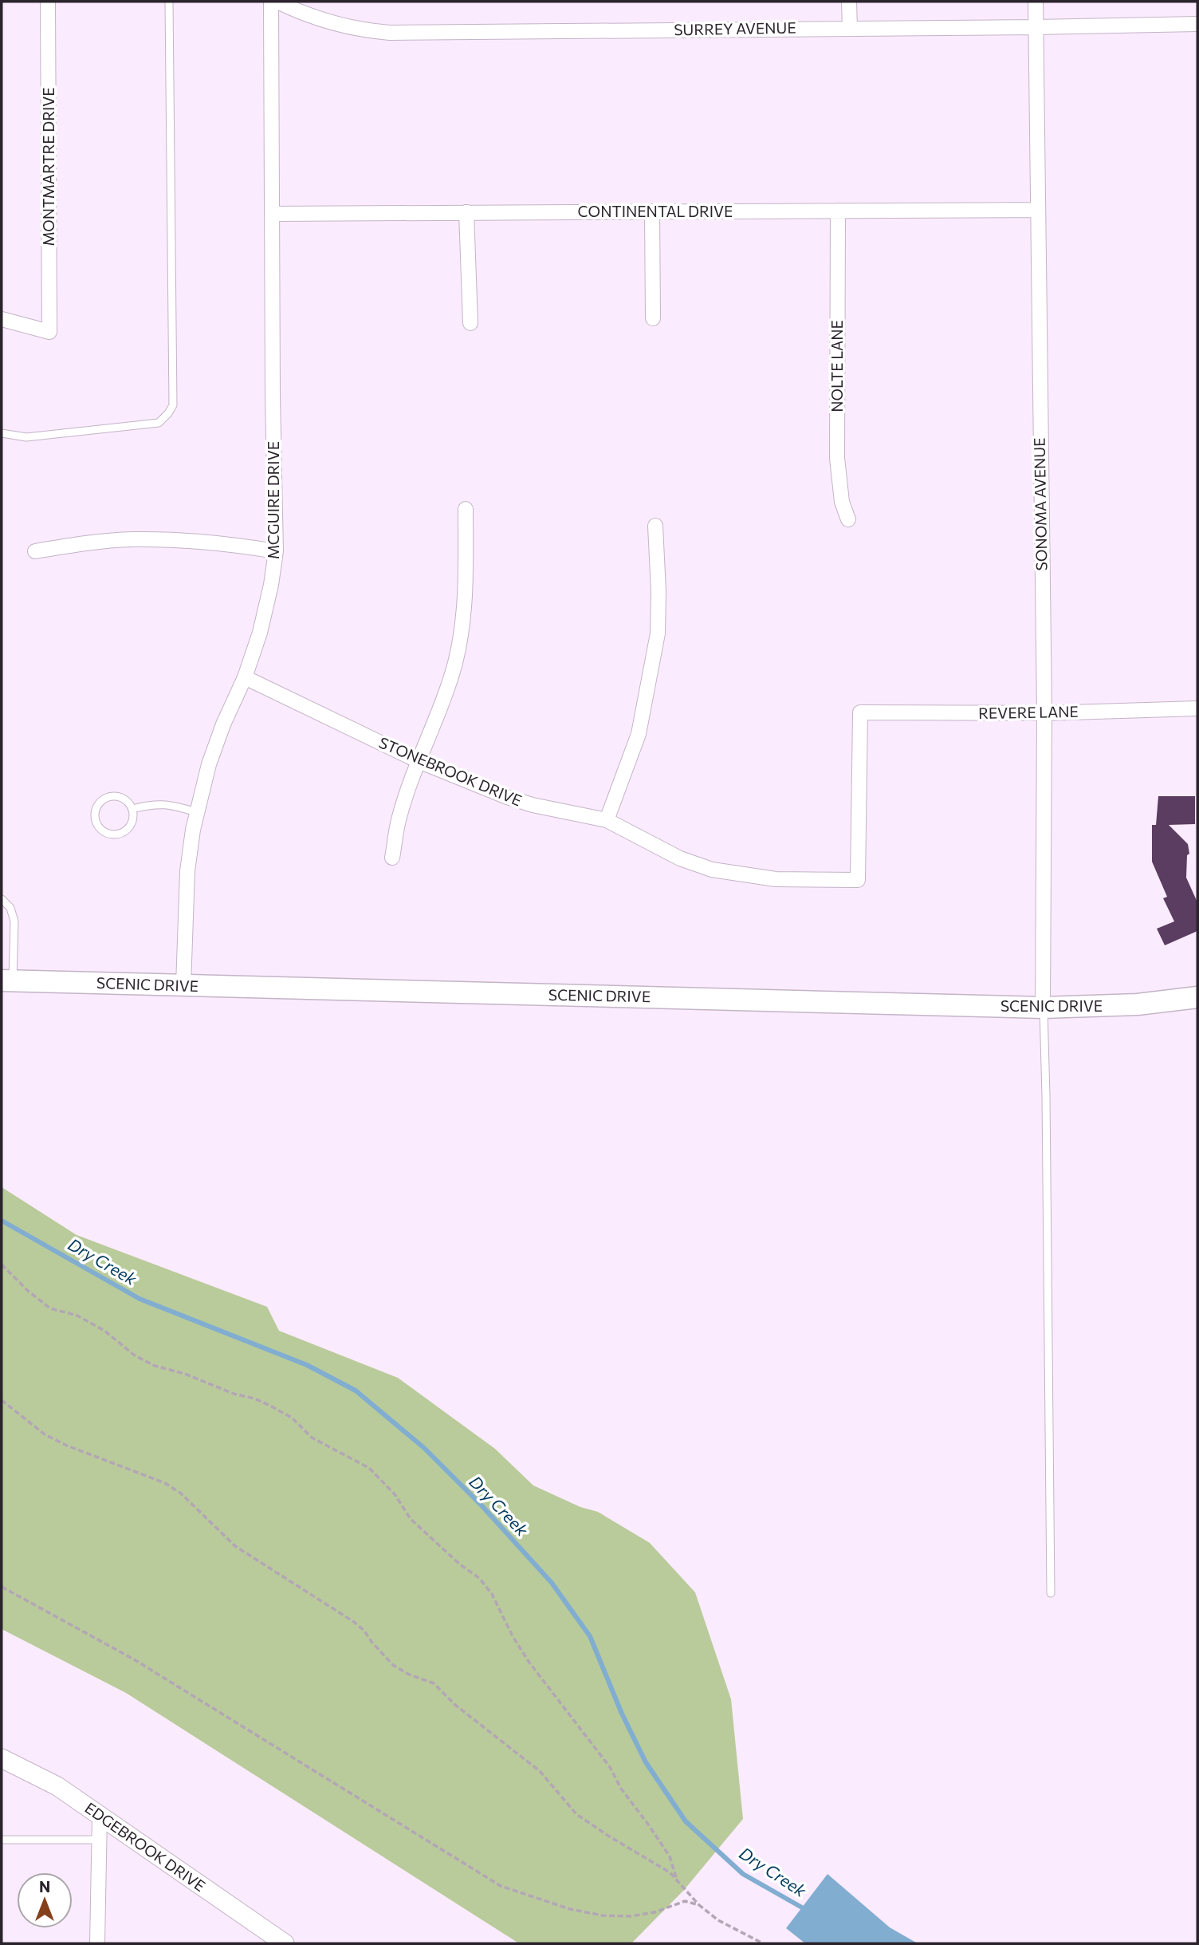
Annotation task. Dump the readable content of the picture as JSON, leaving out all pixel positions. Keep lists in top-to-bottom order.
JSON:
{
  "streets": {
    "main road": ["SCENIC DRIVE"],
    "street": [
      "SURREY AVENUE",
      "MONTMARTRE DRIVE",
      "CONTINENTAL DRIVE",
      "NOLTE LANE",
      "MCGUIRE DRIVE",
      "SONOMA AVENUE",
      "REVERE LANE",
      "STONEBROOK DRIVE",
      "EDGEBROOK DRIVE"
    ]
  },
  "crossings": [
    ["SURREY AVENUE", "SONOMA AVENUE"],
    ["CONTINENTAL DRIVE", "NOLTE LANE"],
    ["CONTINENTAL DRIVE", "MCGUIRE DRIVE"],
    ["CONTINENTAL DRIVE", "SONOMA AVENUE"],
    ["MCGUIRE DRIVE", "STONEBROOK DRIVE"],
    ["MCGUIRE DRIVE", "SCENIC DRIVE"],
    ["SONOMA AVENUE", "REVERE LANE"],
    ["SONOMA AVENUE", "SCENIC DRIVE"],
    ["REVERE LANE", "STONEBROOK DRIVE"]
  ],
  "water": ["Dry Creek"],
  "north": "top"
}
